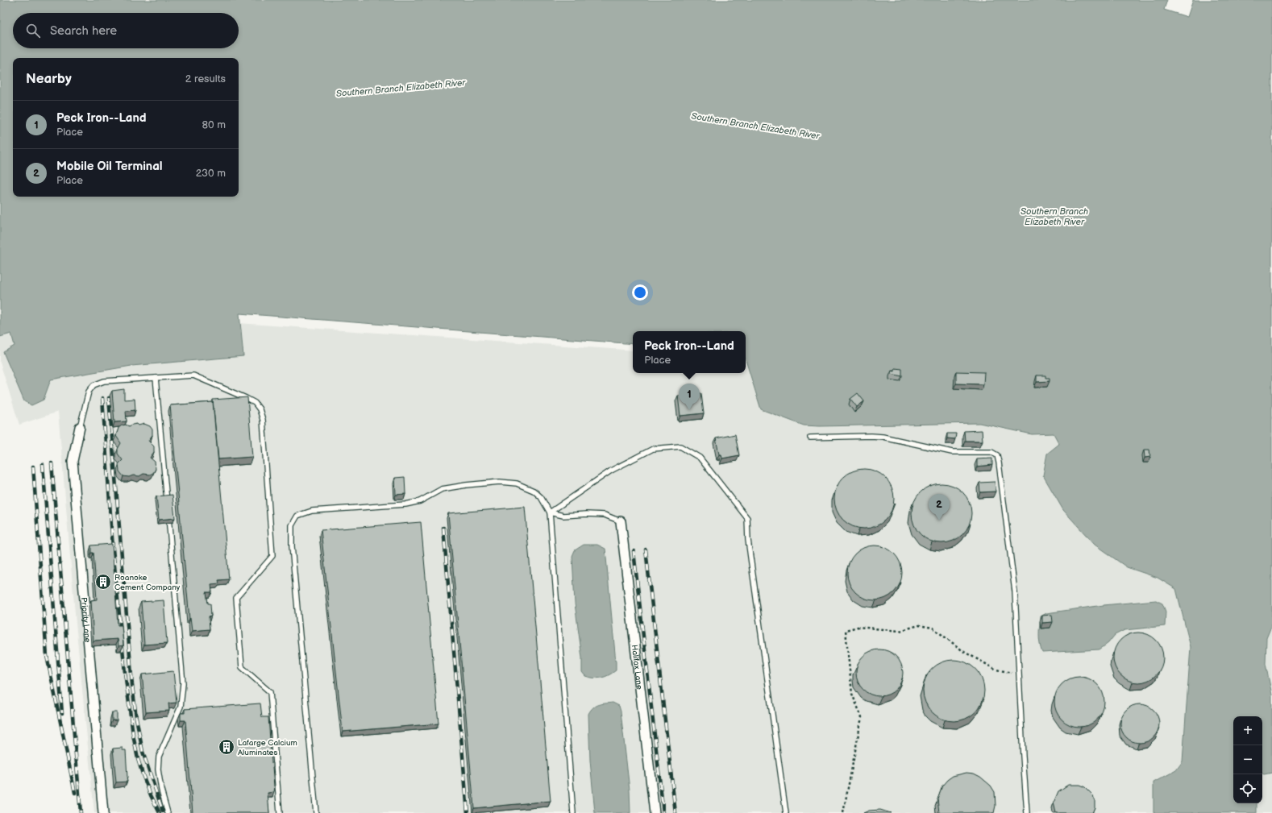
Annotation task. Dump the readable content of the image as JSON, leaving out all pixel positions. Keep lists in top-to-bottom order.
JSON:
{
  "streets": {
    "street": ["Priority Lane", "Halifax Lane"]
  },
  "water": ["Southern Branch Elizabeth River"],
  "places": {
    "building": ["Roanoke Cement Company", "Lafarge Calcium Aluminates"]
  },
  "page": {
    "search": "Search here",
    "heading": ["Nearby", "2 results"],
    "list": [
      {
        "mark": "1",
        "name": "Peck Iron--Land",
        "note": "Place",
        "value": "80 m"
      },
      {
        "mark": "2",
        "name": "Mobile Oil Terminal",
        "note": "Place",
        "value": "230 m"
      }
    ],
    "popup": ["Peck Iron--Land", "Place"],
    "pins": ["1", "2"],
    "map_buttons": ["+", "−"]
  }
}
